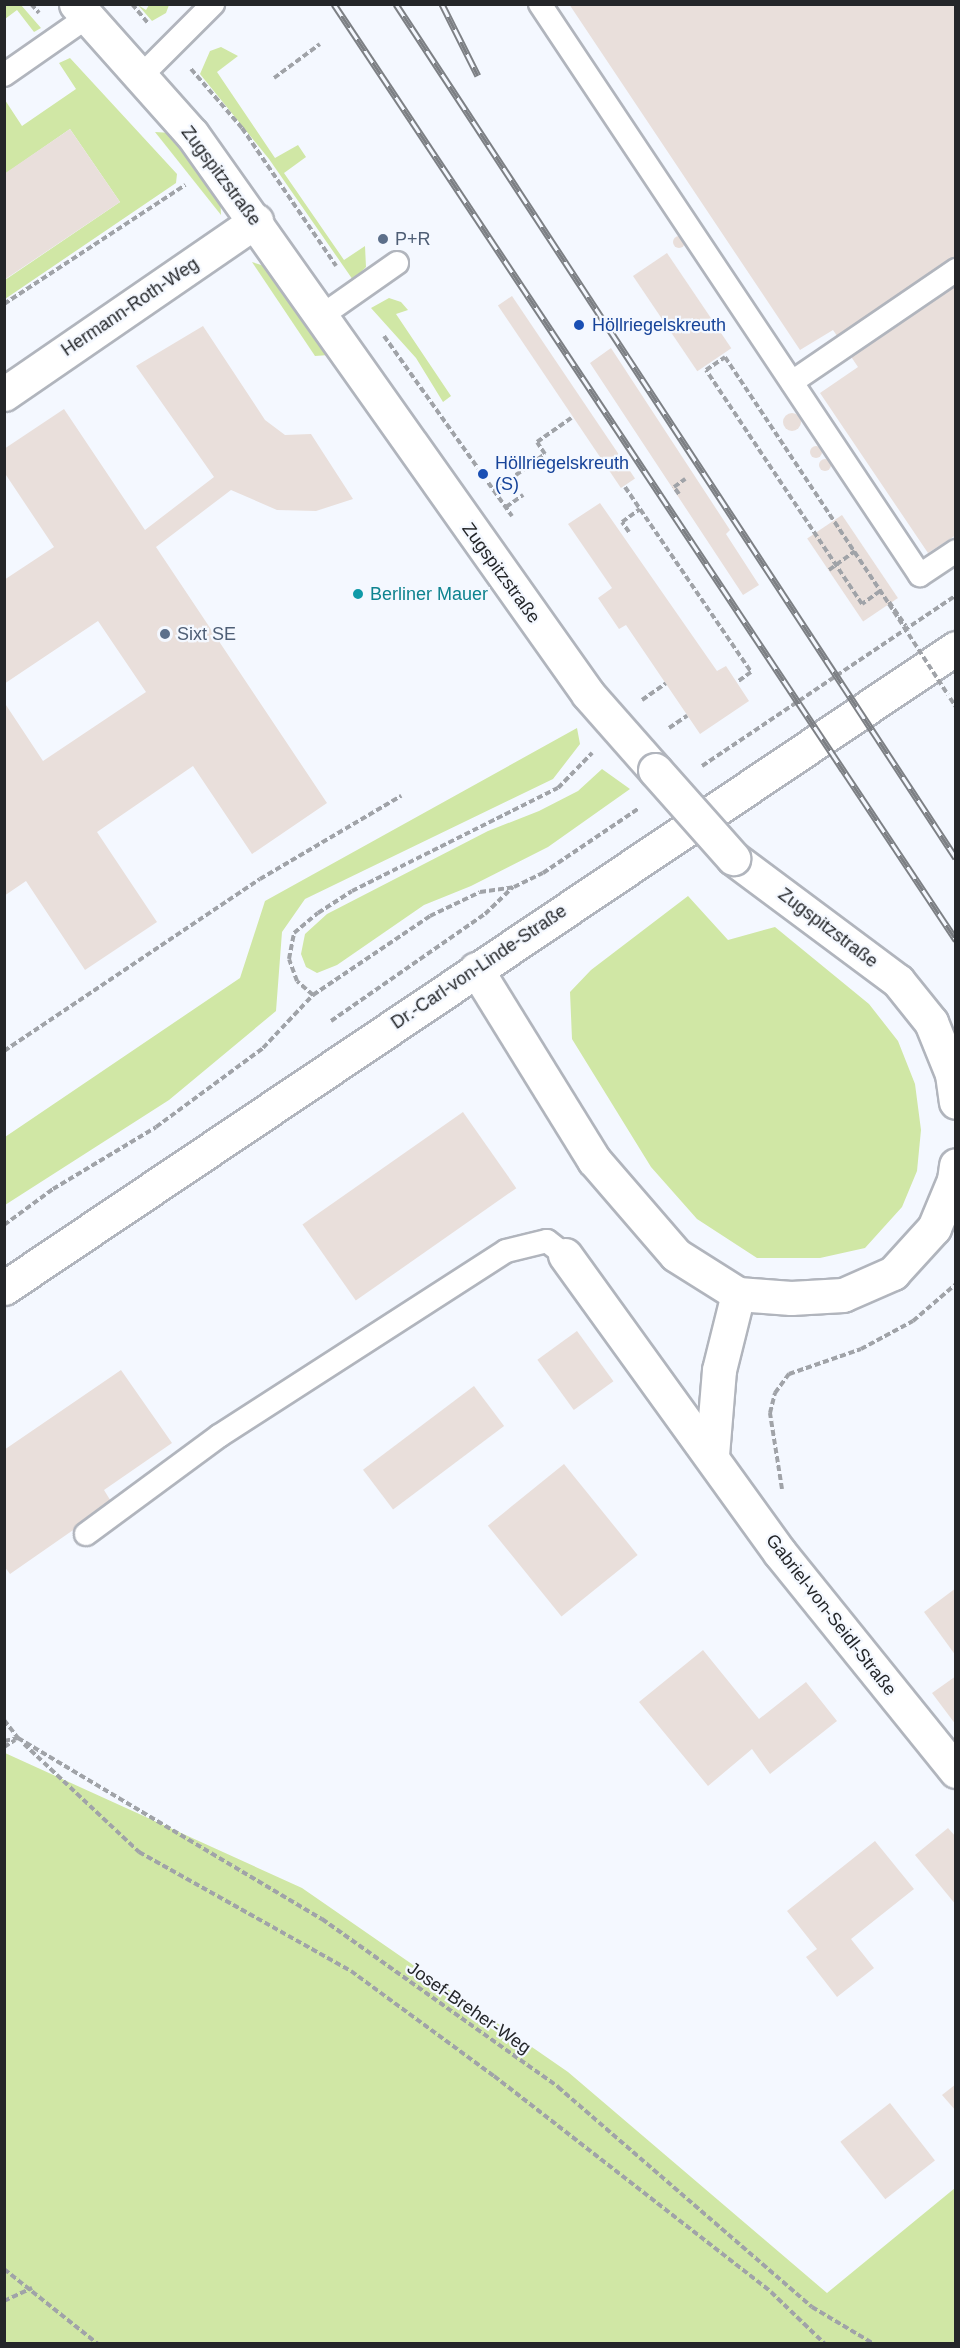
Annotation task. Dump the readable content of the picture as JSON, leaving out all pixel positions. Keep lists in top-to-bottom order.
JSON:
{
  "streets": {
    "street": [
      "Zugspitzstraße",
      "Hermann-Roth-Weg",
      "Dr.-Carl-von-Linde-Straße",
      "Gabriel-von-Seidl-Straße"
    ],
    "path": ["Josef-Breher-Weg"]
  },
  "crossings": [
    ["Zugspitzstraße", "Hermann-Roth-Weg"]
  ],
  "places": [
    "P+R",
    "Höllriegelskreuth",
    "Höllriegelskreuth (S)",
    "Berliner Mauer",
    "Sixt SE"
  ]
}
